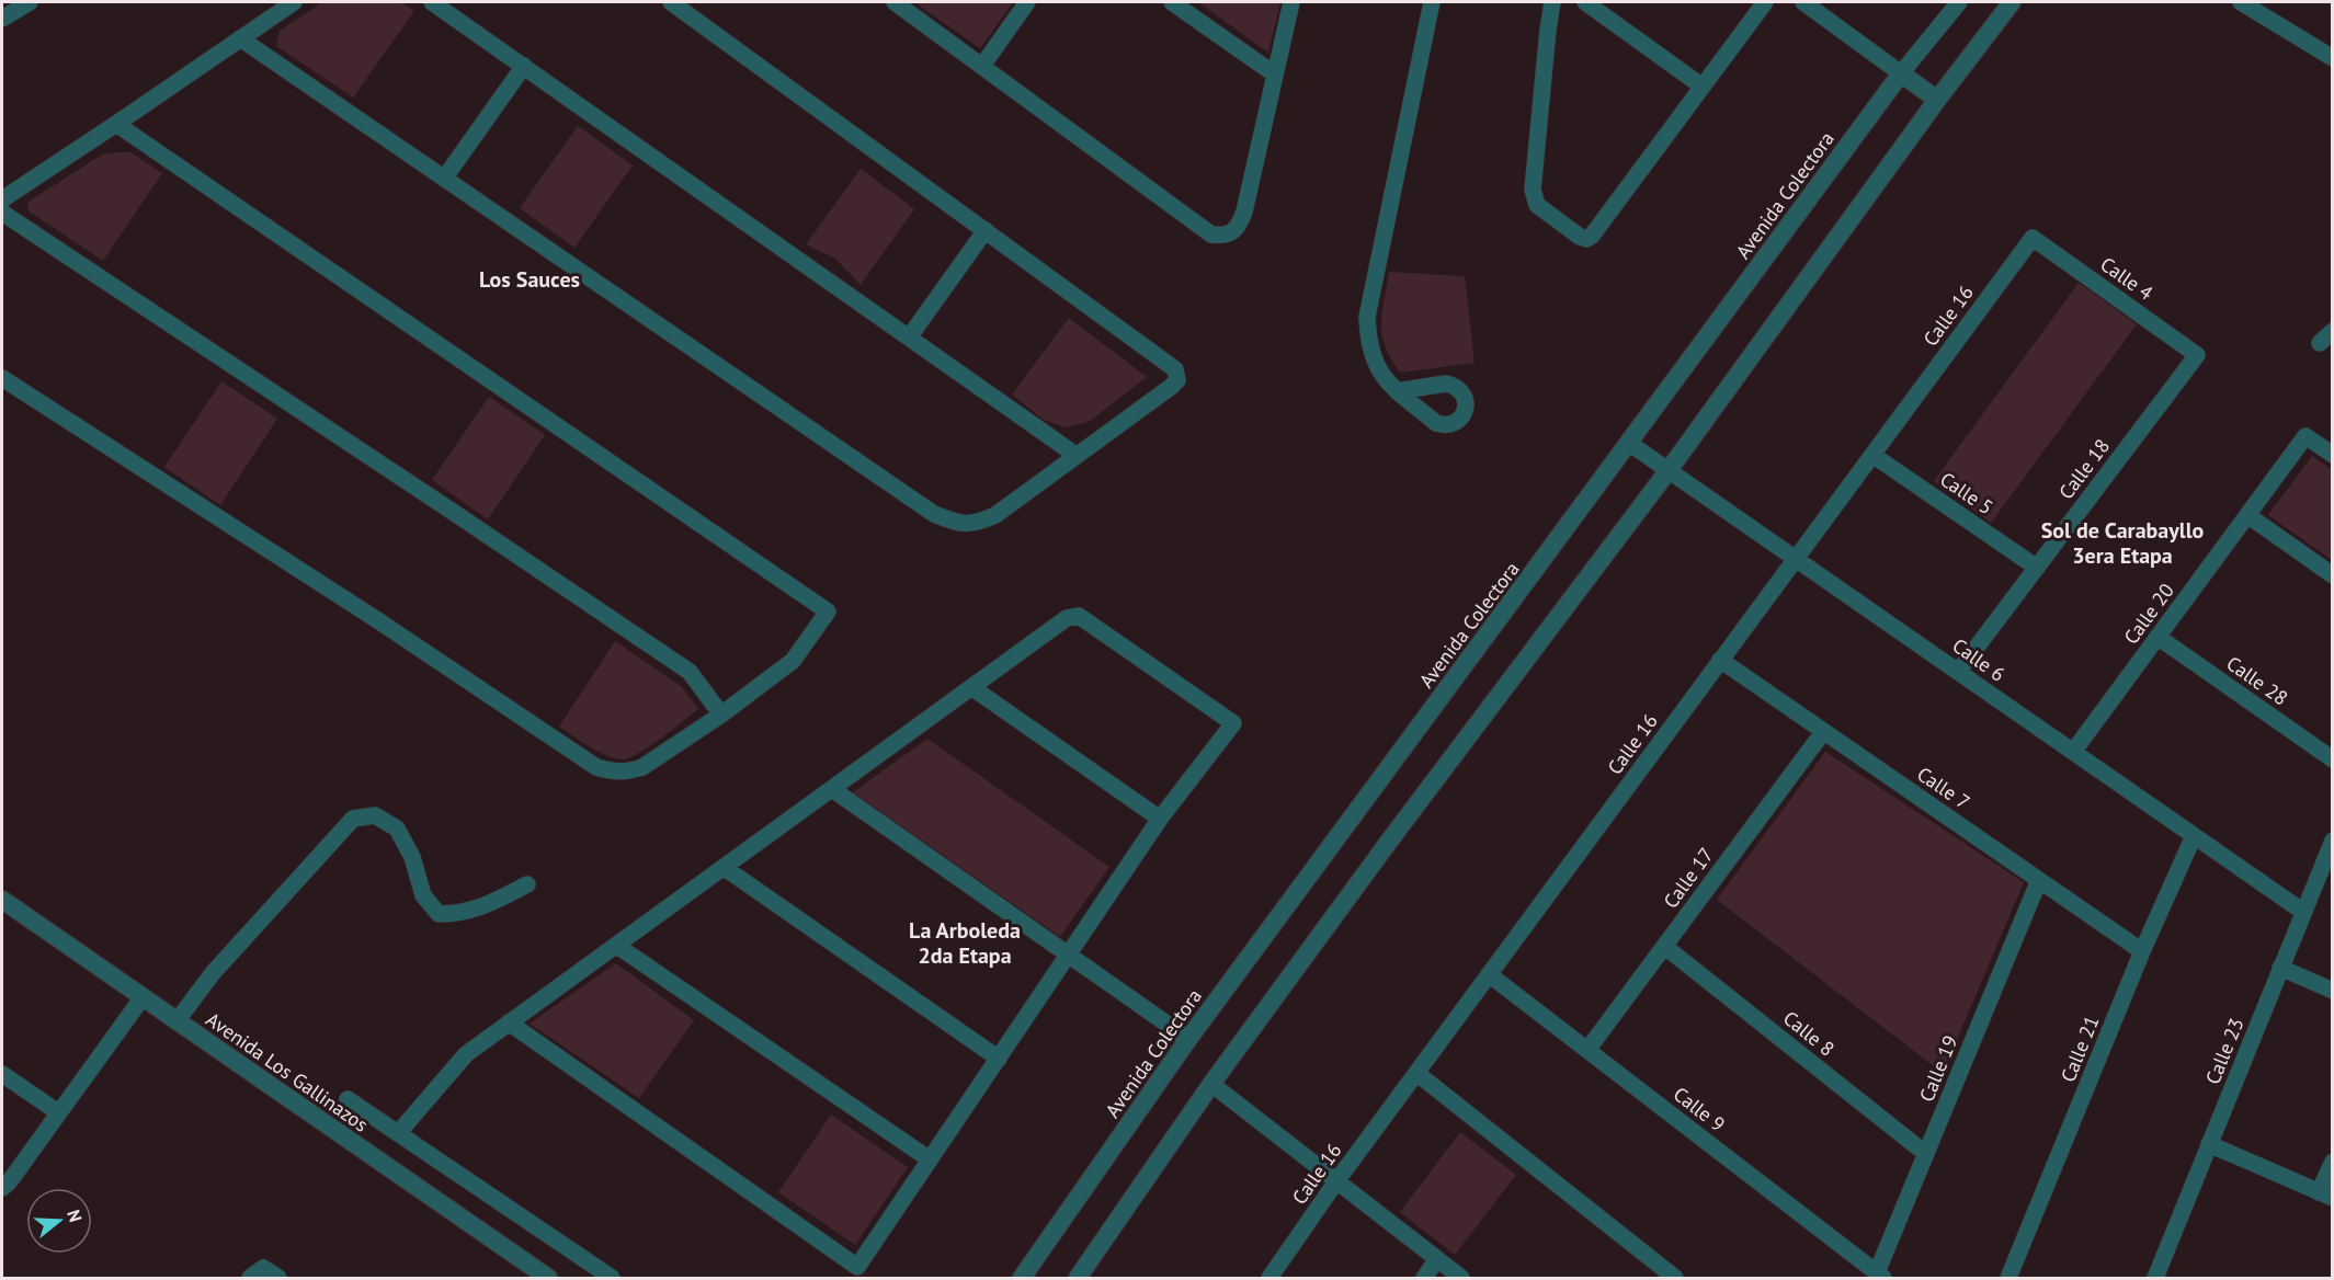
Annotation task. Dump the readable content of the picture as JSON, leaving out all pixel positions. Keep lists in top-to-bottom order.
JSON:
{
  "streets": {
    "street": [
      "Avenida Colectora",
      "Calle 4",
      "Calle 16",
      "Calle 18",
      "Calle 5",
      "Calle 20",
      "Calle 6",
      "Calle 28",
      "Calle 7",
      "Calle 17",
      "Calle 8",
      "Calle 21",
      "Calle 23",
      "Calle 19",
      "Avenida Los Gallinazos",
      "Calle 9"
    ]
  },
  "crossings": [
    ["Avenida Colectora", "Calle 6"],
    ["Calle 4", "Calle 16"],
    ["Calle 4", "Calle 18"],
    ["Calle 16", "Calle 5"],
    ["Calle 16", "Calle 6"],
    ["Calle 16", "Calle 7"],
    ["Calle 16", "Calle 9"],
    ["Calle 18", "Calle 5"],
    ["Calle 18", "Calle 6"],
    ["Calle 20", "Calle 6"],
    ["Calle 20", "Calle 28"],
    ["Calle 6", "Calle 21"],
    ["Calle 6", "Calle 23"],
    ["Calle 7", "Calle 17"],
    ["Calle 7", "Calle 21"],
    ["Calle 7", "Calle 19"],
    ["Calle 17", "Calle 8"],
    ["Calle 17", "Calle 9"],
    ["Calle 8", "Calle 19"],
    ["Calle 19", "Calle 9"]
  ],
  "districts": ["Los Sauces", "Sol de Carabayllo 3era Etapa", "La Arboleda 2da Etapa"],
  "north": "right"
}
